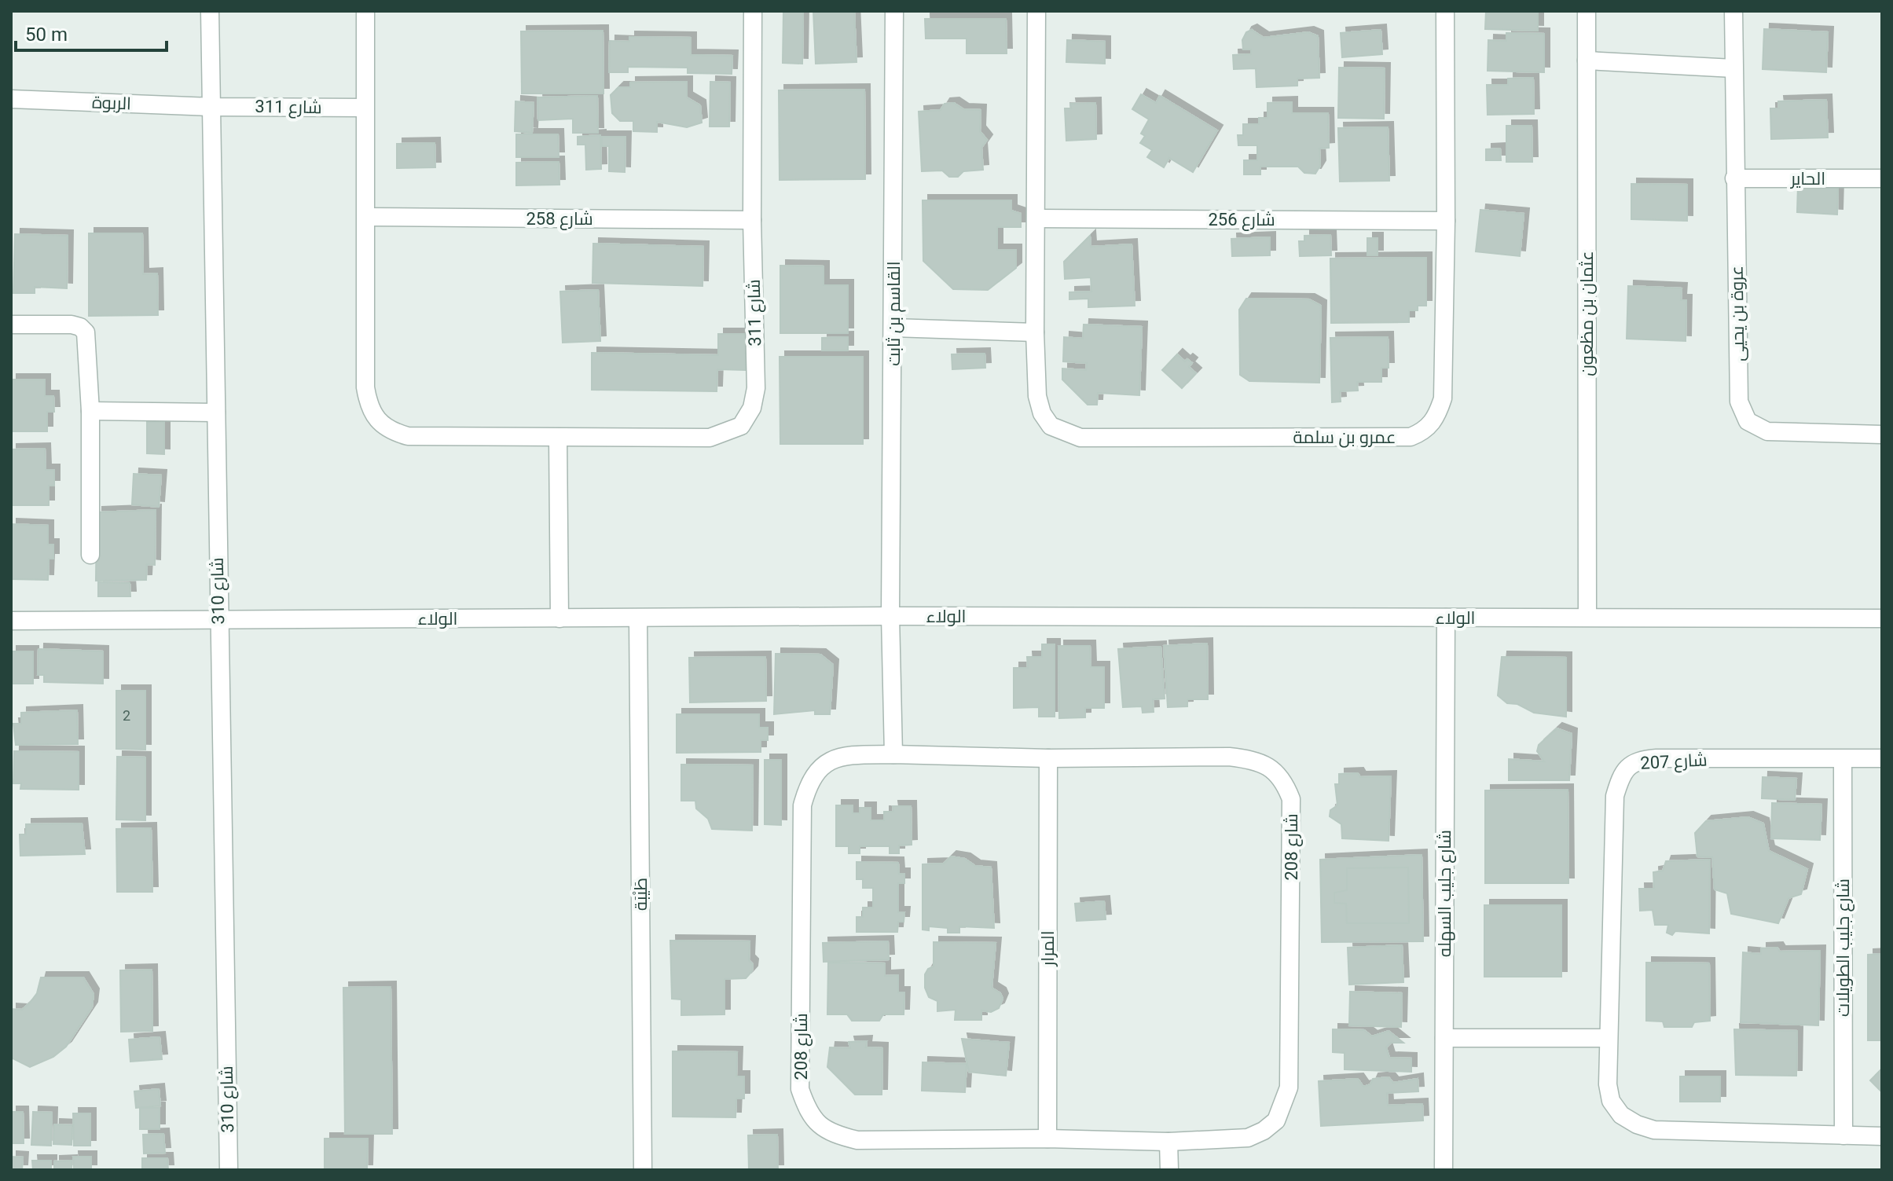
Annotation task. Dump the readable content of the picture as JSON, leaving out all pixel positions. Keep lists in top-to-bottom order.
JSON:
{
  "streets": {
    "street": [
      "الربوة",
      "شارع 311",
      "الحاير",
      "شارع 258",
      "شارع 256",
      "القاسم بن ثابت",
      "عثمان بن مظعون",
      "عروة بن يحيى",
      "عمرو بن سلمة",
      "شارع 310",
      "الولاء",
      "شارع 207",
      "شارع 208",
      "شارع جليب السهله",
      "طَيْبَة",
      "شارع جليب الطويلات",
      "المرار"
    ]
  },
  "crossings": [
    ["الربوة", "شارع 311"],
    ["الربوة", "شارع 310"],
    ["شارع 311", "شارع 258"],
    ["شارع 311", "شارع 310"],
    ["الحاير", "عروة بن يحيى"],
    ["شارع 256", "عمرو بن سلمة"],
    ["القاسم بن ثابت", "الولاء"],
    ["عثمان بن مظعون", "الولاء"],
    ["شارع 310", "الولاء"],
    ["الولاء", "شارع جليب السهله"],
    ["الولاء", "طَيْبَة"],
    ["شارع 207", "شارع جليب الطويلات"],
    ["شارع 208", "المرار"]
  ],
  "house_numbers": ["2"],
  "scale_bar": "50 m"
}
